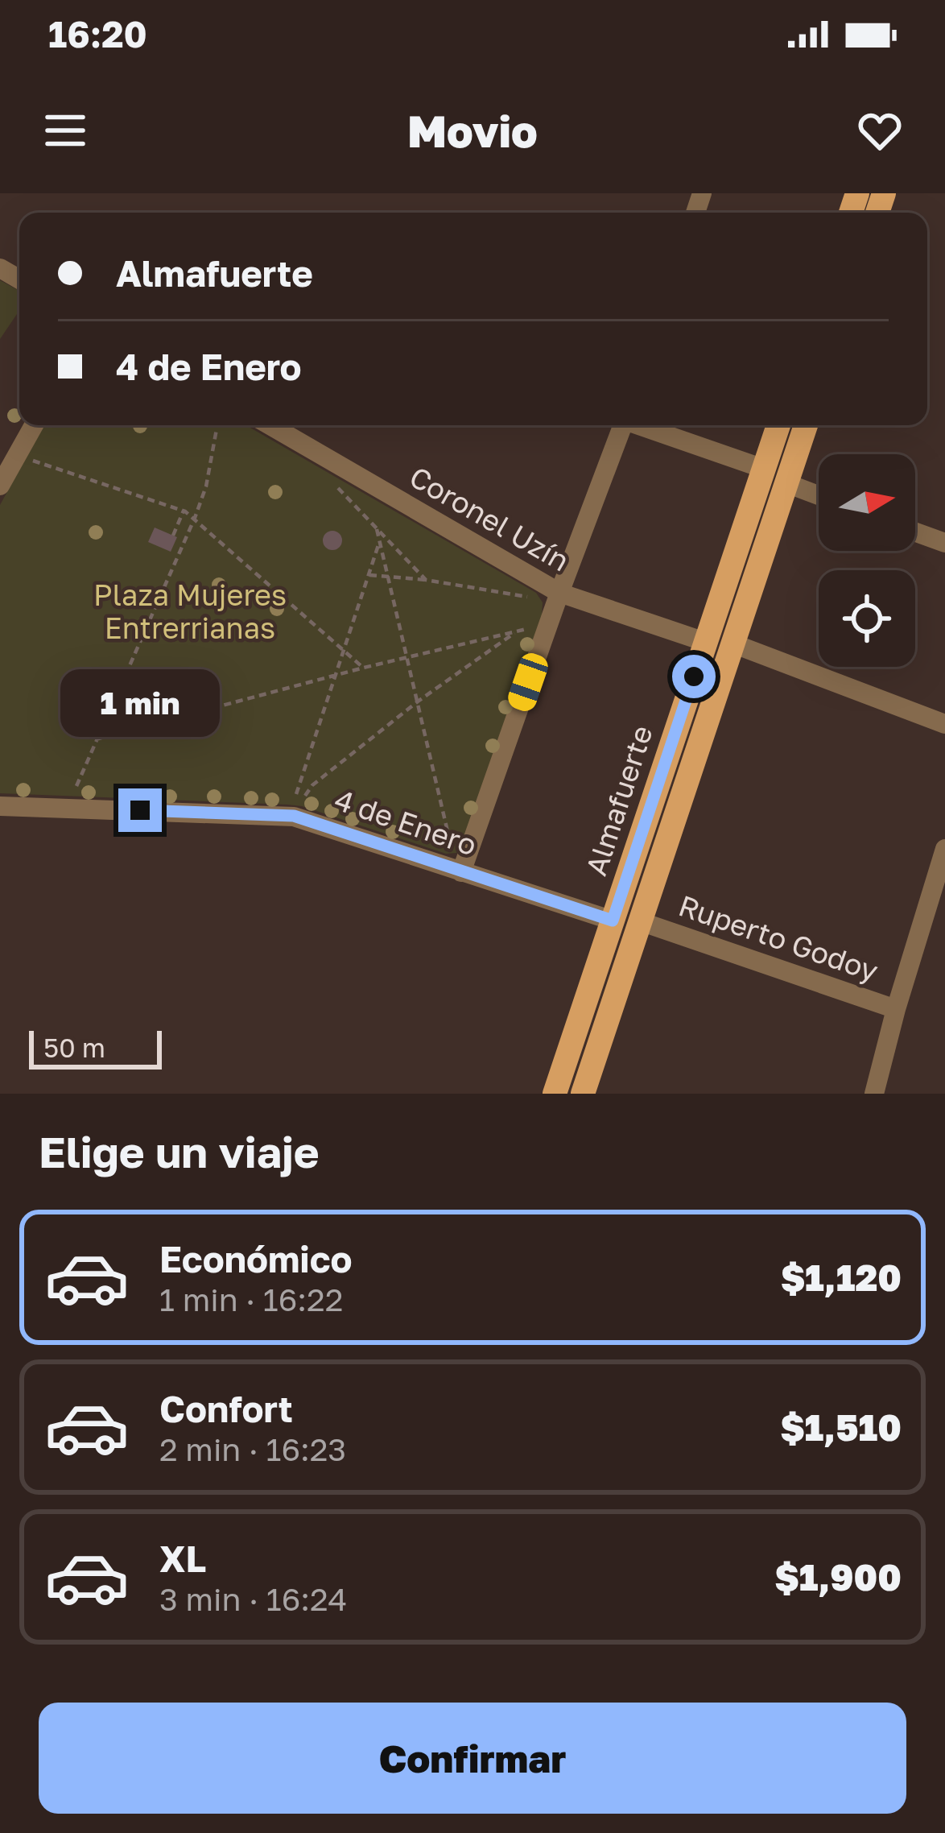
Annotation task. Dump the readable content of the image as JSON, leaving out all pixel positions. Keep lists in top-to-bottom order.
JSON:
{
  "streets": {
    "main road": ["Almafuerte"],
    "street": ["Coronel Uzín", "4 de Enero", "Ruperto Godoy"]
  },
  "crossings": [
    ["Coronel Uzín", "Almafuerte"],
    ["Almafuerte", "4 de Enero"],
    ["Almafuerte", "Ruperto Godoy"]
  ],
  "parks": ["Plaza Mujeres Entrerrianas"],
  "scale_bar": "50 m",
  "north": "right",
  "page": {
    "status": "16:20",
    "header": "Movio",
    "banner": ["Almafuerte", "4 de Enero"],
    "bubble": "1 min",
    "scale": "50 m",
    "heading": "Elige un viaje",
    "list": [
      {
        "name": "Económico",
        "note": "1 min · 16:22",
        "value": "$1,120"
      },
      {
        "name": "Confort",
        "note": "2 min · 16:23",
        "value": "$1,510"
      },
      {
        "name": "XL",
        "note": "3 min · 16:24",
        "value": "$1,900"
      }
    ],
    "buttons": "Confirmar"
  }
}
